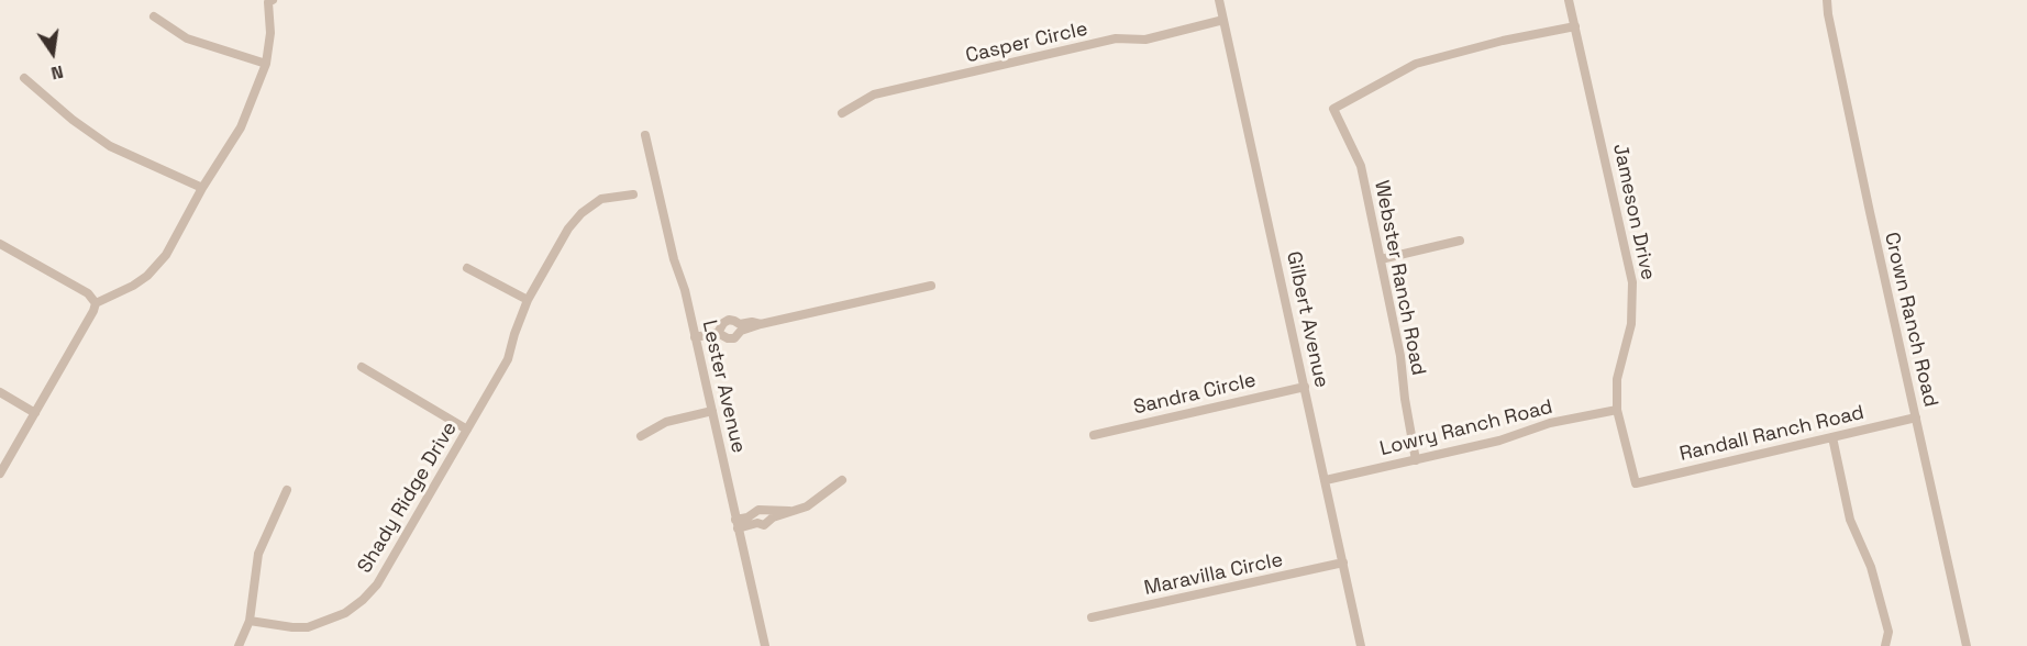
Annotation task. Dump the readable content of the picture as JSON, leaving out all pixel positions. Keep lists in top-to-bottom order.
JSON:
{
  "streets": {
    "street": [
      "Casper Circle",
      "Jameson Drive",
      "Webster Ranch Road",
      "Gilbert Avenue",
      "Crown Ranch Road",
      "Lester Avenue",
      "Sandra Circle",
      "Lowry Ranch Road",
      "Randall Ranch Road",
      "Shady Ridge Drive",
      "Maravilla Circle"
    ]
  },
  "crossings": [
    ["Casper Circle", "Gilbert Avenue"],
    ["Jameson Drive", "Webster Ranch Road"],
    ["Jameson Drive", "Lowry Ranch Road"],
    ["Jameson Drive", "Randall Ranch Road"],
    ["Webster Ranch Road", "Lowry Ranch Road"],
    ["Gilbert Avenue", "Sandra Circle"],
    ["Gilbert Avenue", "Lowry Ranch Road"],
    ["Gilbert Avenue", "Maravilla Circle"],
    ["Crown Ranch Road", "Randall Ranch Road"]
  ],
  "north": "bottom"
}
